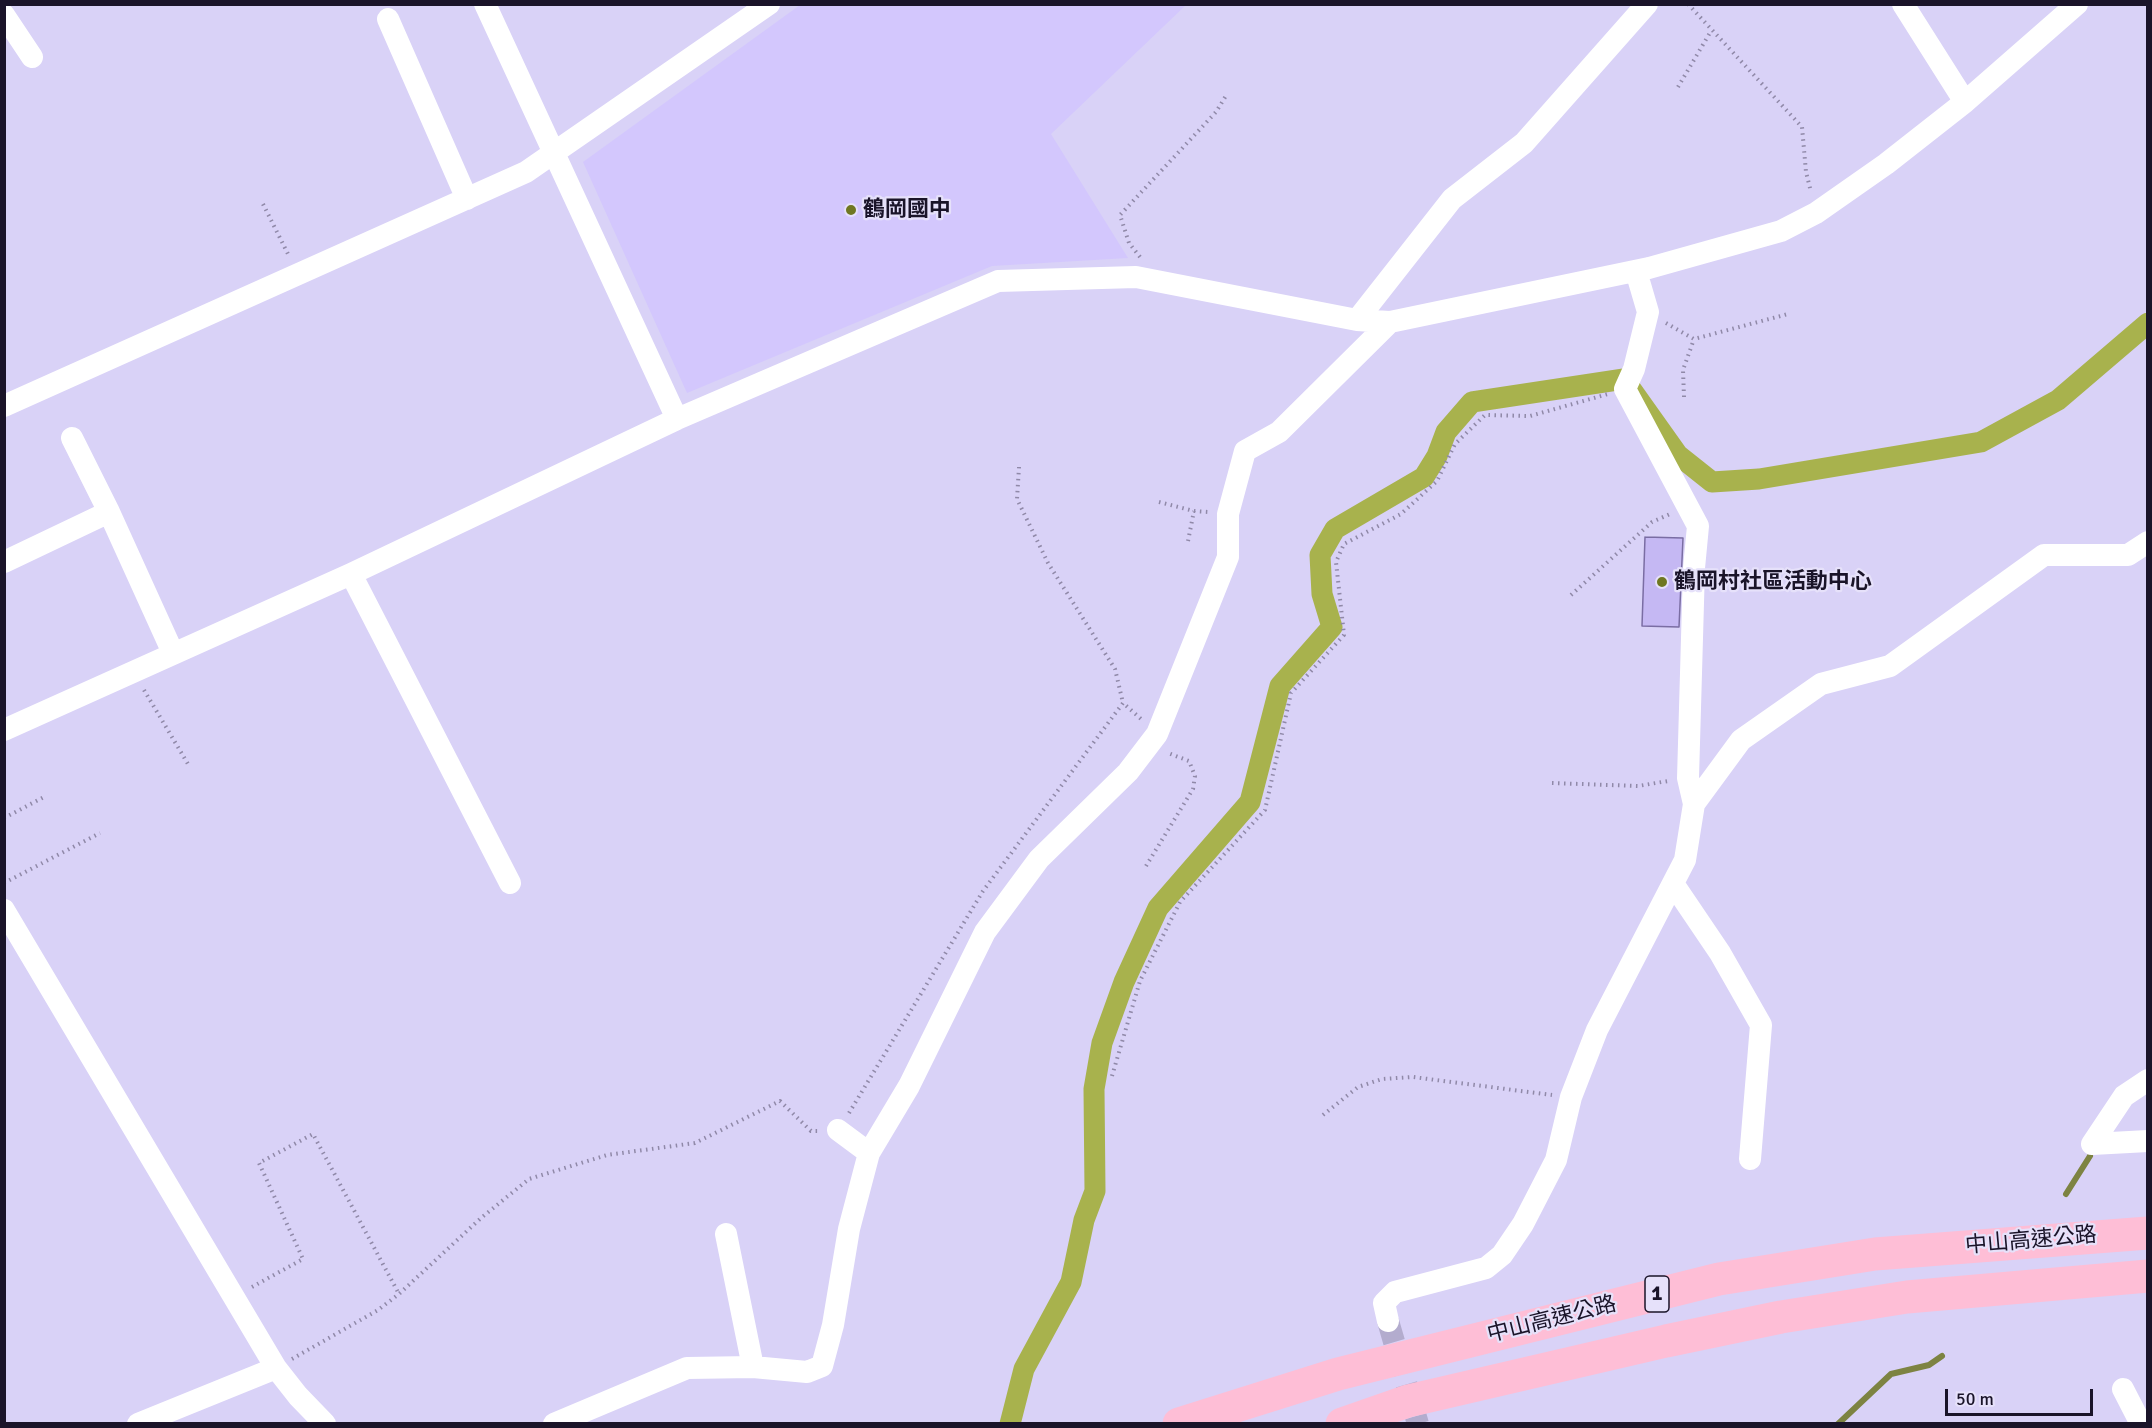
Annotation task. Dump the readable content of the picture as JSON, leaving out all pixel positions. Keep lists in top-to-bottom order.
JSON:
{
  "streets": {
    "highway": ["中山高速公路", "1"]
  },
  "places": ["鶴岡國中", "鶴岡村社區活動中心"],
  "scale_bar": "50 m"
}
